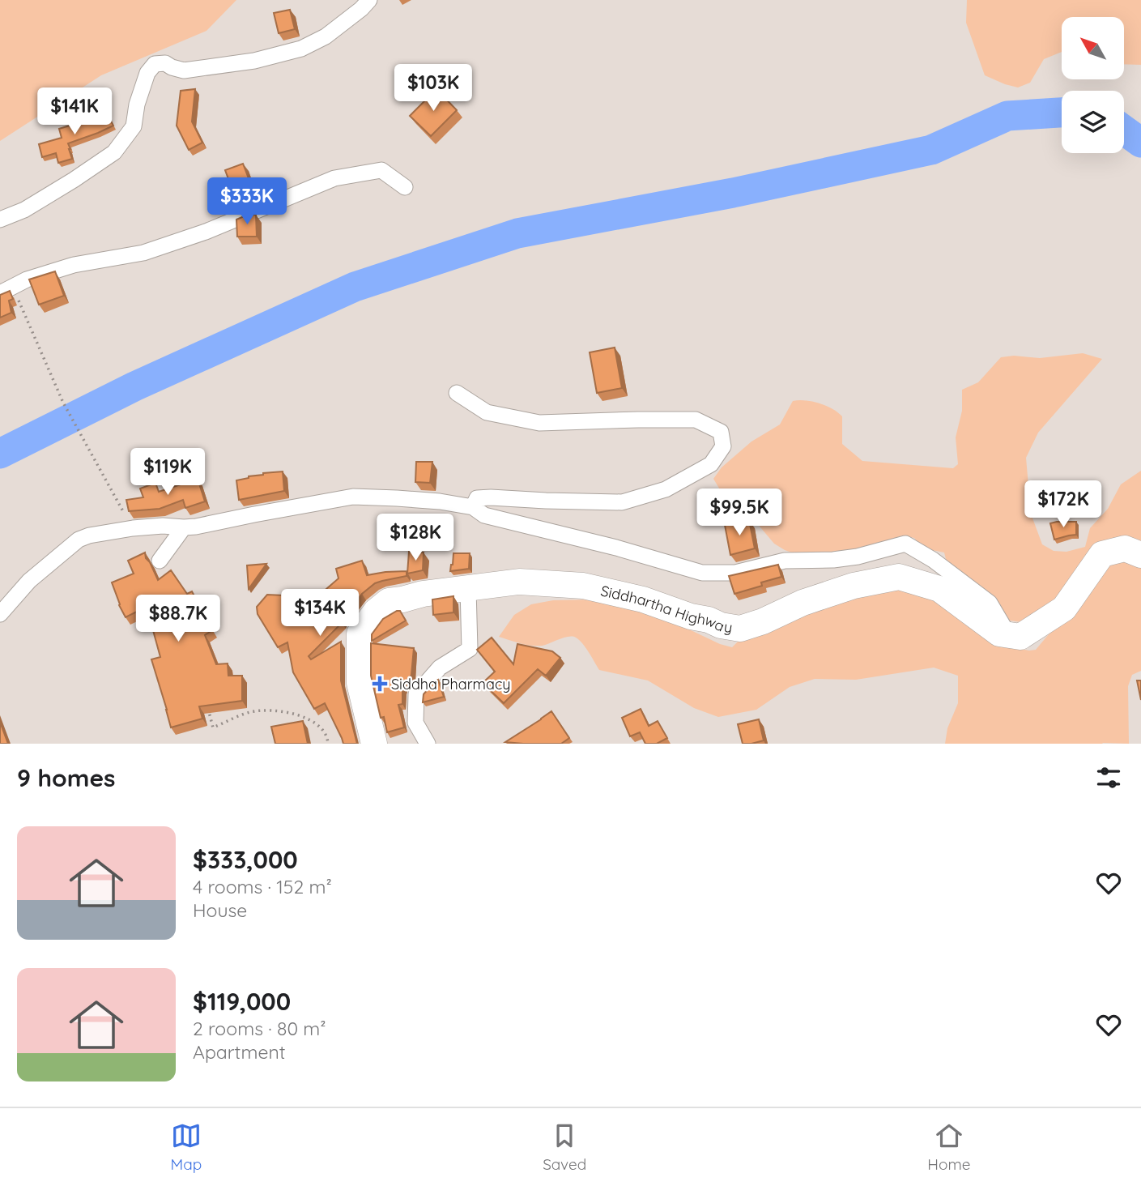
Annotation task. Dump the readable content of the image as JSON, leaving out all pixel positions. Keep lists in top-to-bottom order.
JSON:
{
  "streets": {
    "highway": ["Siddhartha Highway"]
  },
  "places": {
    "health": ["Siddha Pharmacy"]
  },
  "north": "top left",
  "page": {
    "price": [
      "$103K",
      "$141K",
      "$333K",
      "$119K",
      "$172K",
      "$99.5K",
      "$128K",
      "$134K",
      "$88.7K"
    ],
    "heading": "9 homes",
    "list": [
      {
        "name": "$333,000",
        "note": "4 rooms · 152 m² · House"
      },
      {
        "name": "$119,000",
        "note": "2 rooms · 80 m² · Apartment"
      }
    ],
    "tabs": ["Map", "Saved", "Home"]
  }
}
